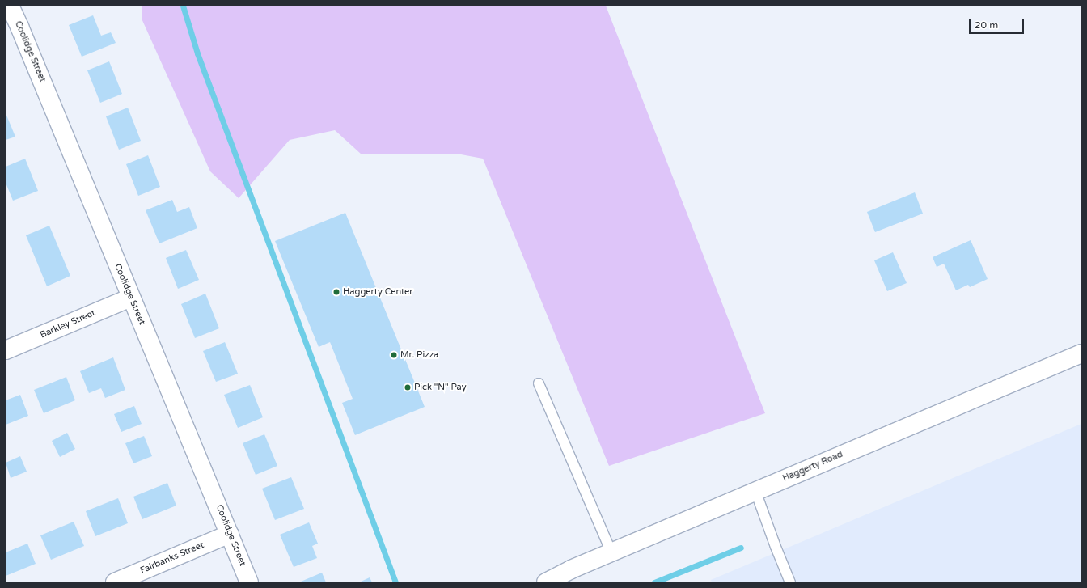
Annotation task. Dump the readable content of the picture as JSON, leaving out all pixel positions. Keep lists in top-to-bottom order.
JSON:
{
  "streets": {
    "street": [
      "Coolidge Street",
      "Barkley Street",
      "Haggerty Road",
      "Fairbanks Street"
    ]
  },
  "crossings": [
    ["Coolidge Street", "Barkley Street"],
    ["Coolidge Street", "Fairbanks Street"]
  ],
  "places": ["Haggerty Center", "Mr. Pizza", "Pick \"N\" Pay"],
  "scale_bar": "20 m"
}
